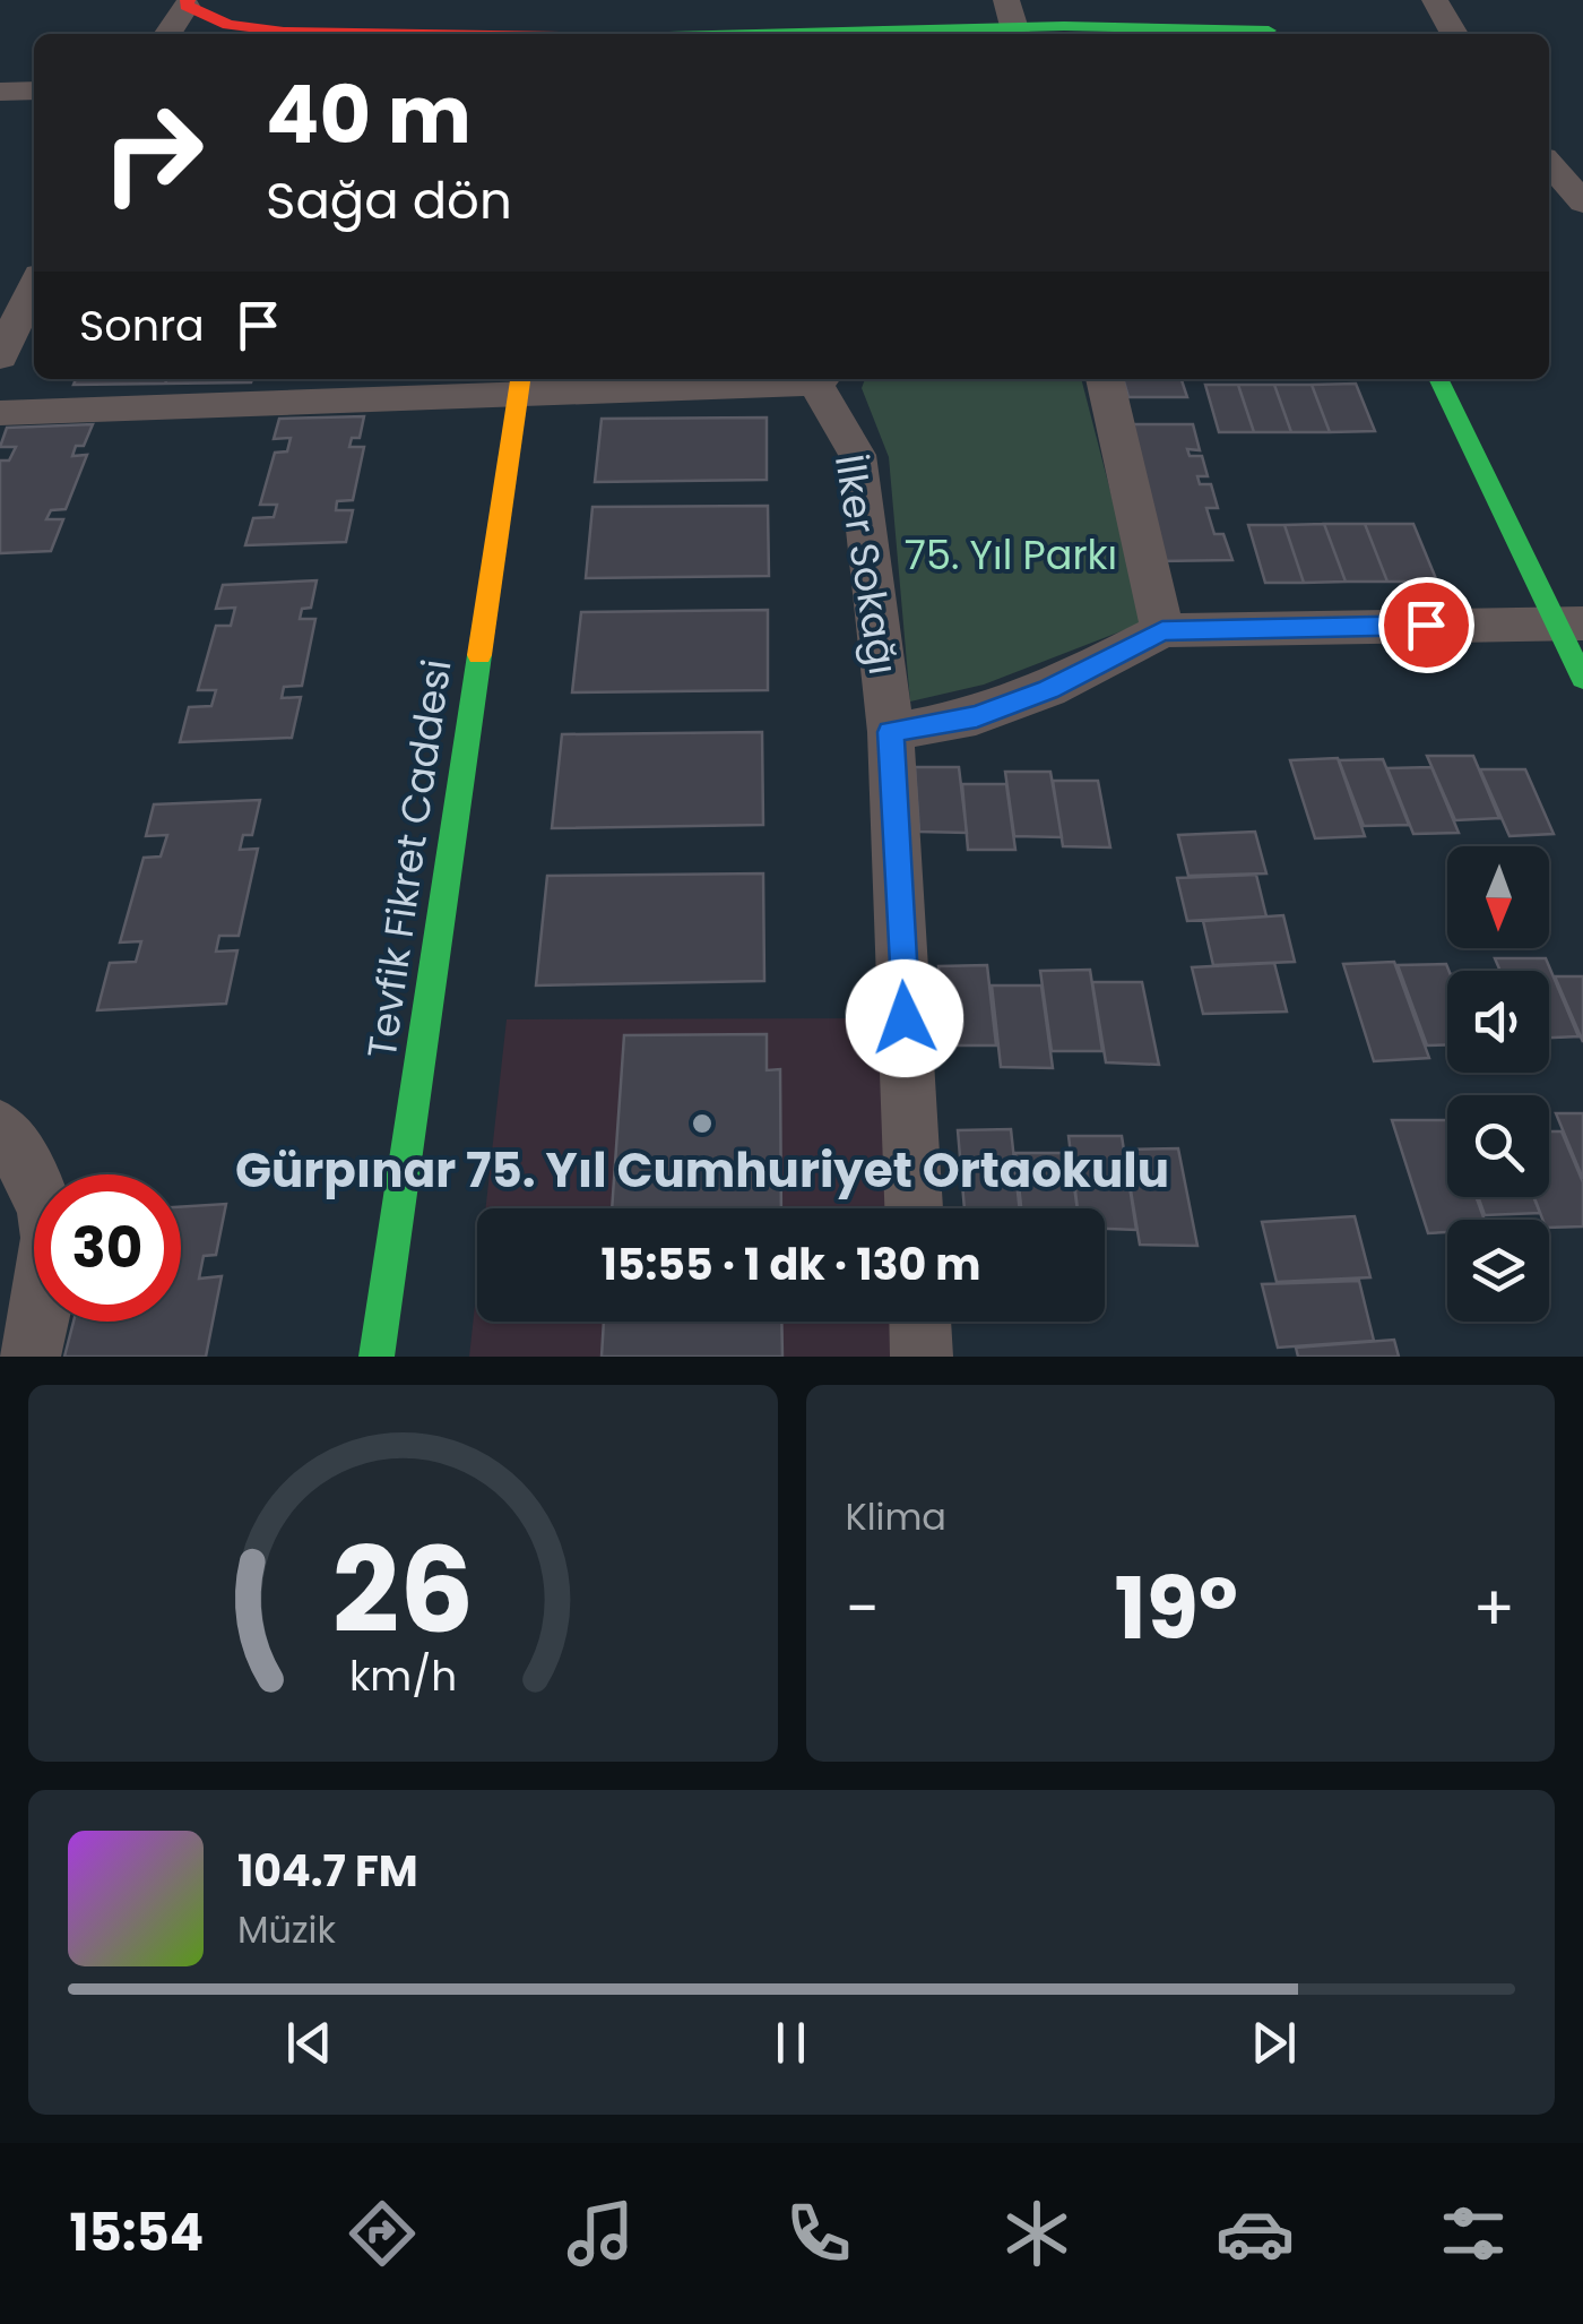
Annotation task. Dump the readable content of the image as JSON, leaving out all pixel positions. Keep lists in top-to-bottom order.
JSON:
{
  "streets": {
    "street": ["İlker Sokağı", "Tevfik Fikret Caddesi"]
  },
  "parks": ["75. Yıl Parkı"],
  "places": ["Gürpınar 75. Yıl Cumhuriyet Ortaokulu"],
  "north": "bottom",
  "page": {
    "turn": ["40 m", "Sağa dön"],
    "then": "Sonra",
    "limit": "30",
    "trip": "15:55 · 1 dk · 130 m",
    "tile": "Klima",
    "heat": ["−", "19°", "+"],
    "song": ["104.7 FM", "Müzik"],
    "tabs": "15:54",
    "gauge": ["26", "km/h"]
  }
}
